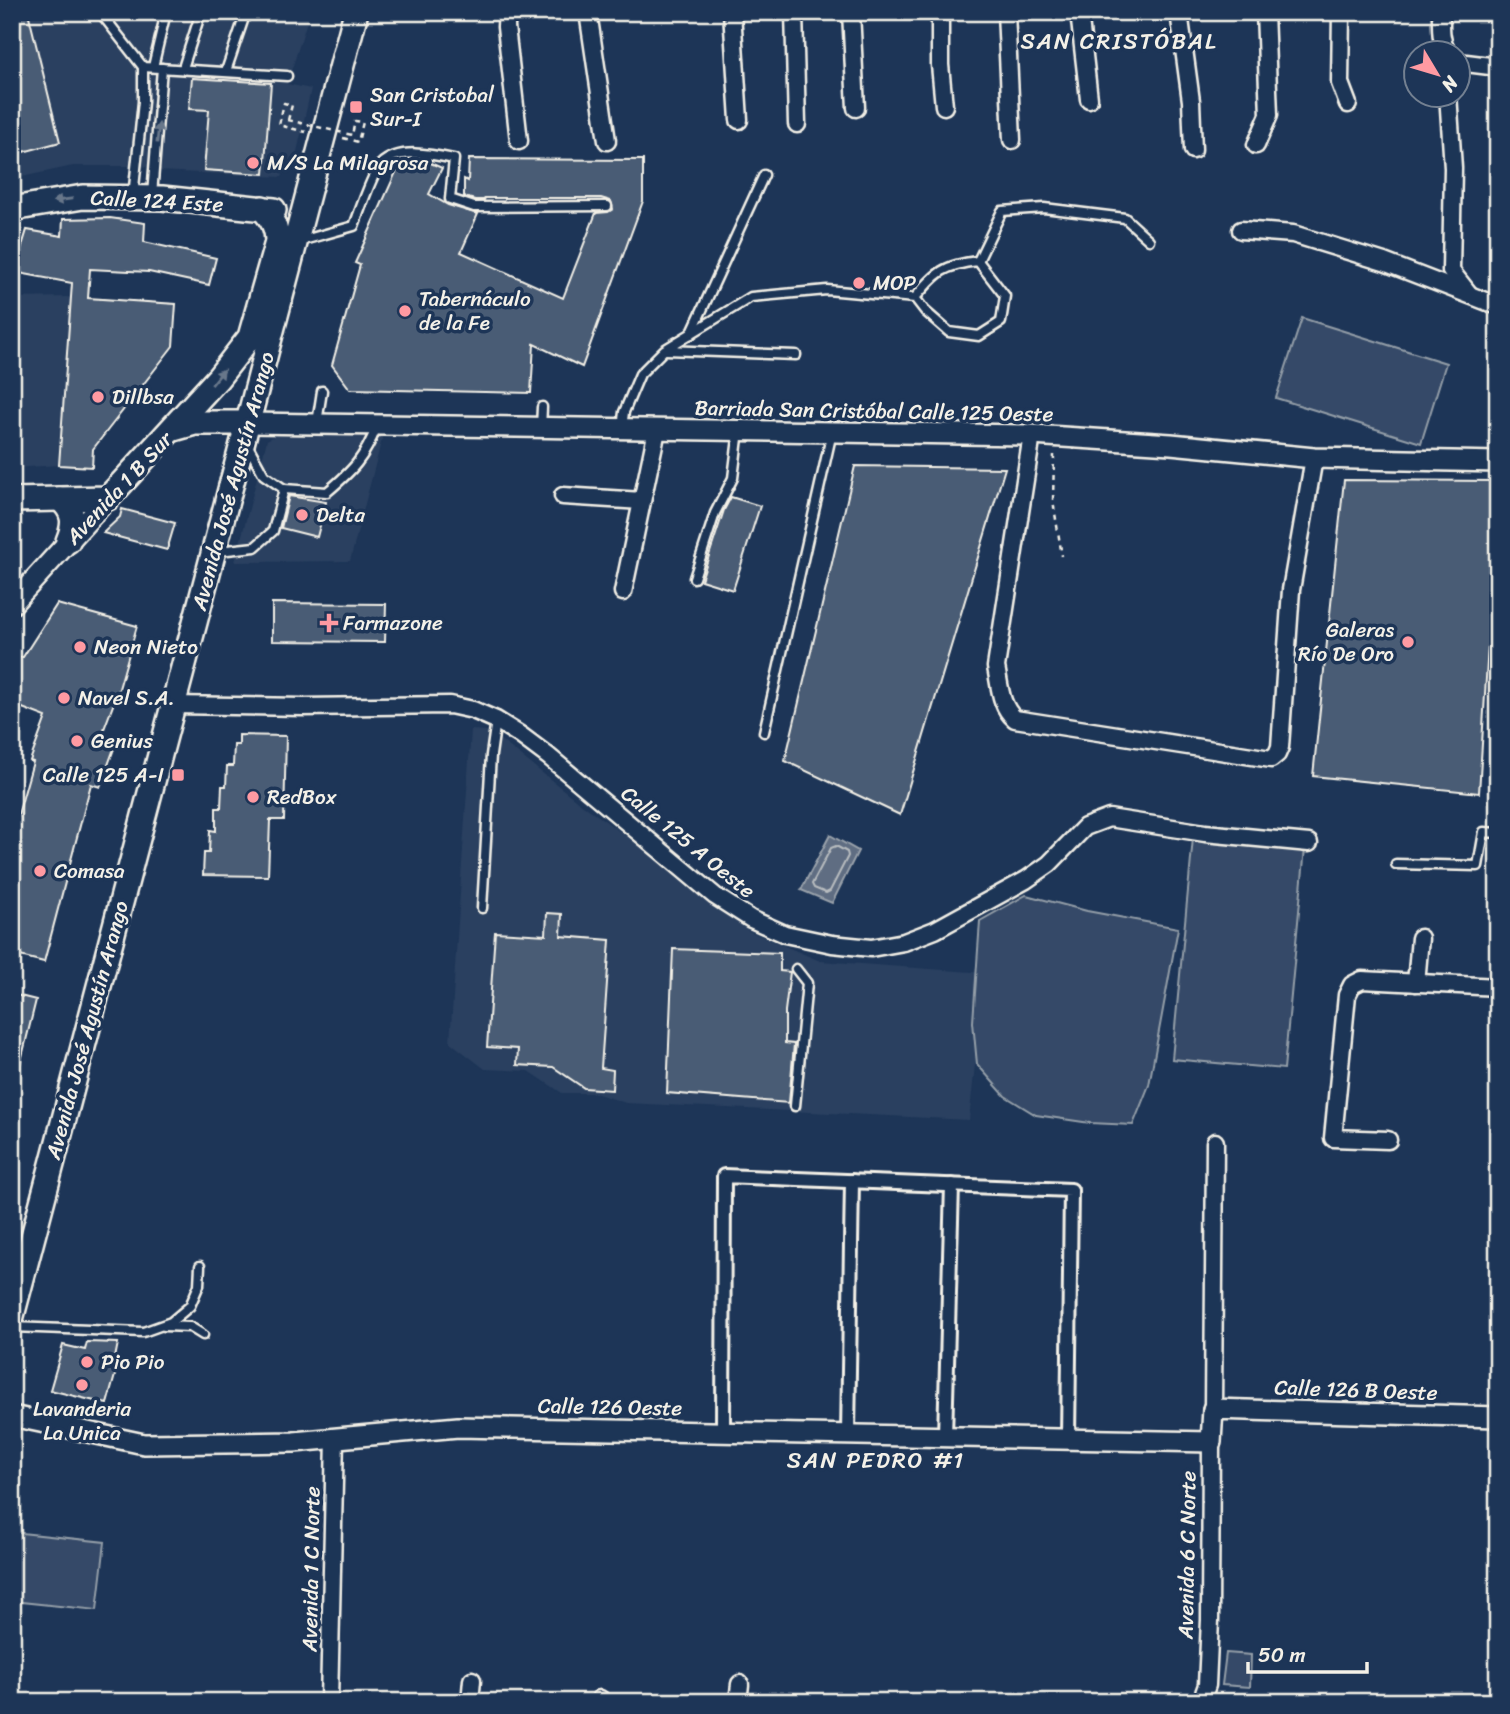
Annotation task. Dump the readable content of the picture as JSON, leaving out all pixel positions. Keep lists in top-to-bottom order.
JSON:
{
  "streets": {
    "main road": ["Calle 124 Este", "Avenida José Agustín Arango", "Avenida 1 B Sur"],
    "street": [
      "Barriada San Cristóbal Calle 125 Oeste",
      "Calle 125 A Oeste",
      "Calle 126 B Oeste",
      "Calle 126 Oeste",
      "Avenida 6 C Norte",
      "Avenida 1 C Norte"
    ]
  },
  "crossings": [
    ["Calle 124 Este", "Avenida José Agustín Arango"],
    ["Barriada San Cristóbal Calle 125 Oeste", "Avenida José Agustín Arango"],
    ["Barriada San Cristóbal Calle 125 Oeste", "Avenida 1 B Sur"],
    ["Avenida José Agustín Arango", "Avenida 1 B Sur"],
    ["Avenida José Agustín Arango", "Calle 125 A Oeste"],
    ["Calle 126 B Oeste", "Avenida 6 C Norte"],
    ["Calle 126 Oeste", "Avenida 6 C Norte"],
    ["Calle 126 Oeste", "Avenida 1 C Norte"]
  ],
  "one_way": ["Calle 124 Este"],
  "districts": ["SAN CRISTÓBAL", "SAN PEDRO #1"],
  "places": {
    "transit": ["San Cristobal Sur-I", "Calle 125 A-I"],
    "other": [
      "M/S La Milagrosa",
      "MOP",
      "Tabernáculo de la Fe",
      "Dillbsa",
      "Delta",
      "Galeras Río De Oro",
      "Neon Nieto",
      "Navel S.A.",
      "Genius",
      "RedBox",
      "Comasa",
      "Pio Pio",
      "Lavanderia La Unica"
    ],
    "health": ["Farmazone"]
  },
  "scale_bar": "50 m",
  "north": "bottom right"
}
